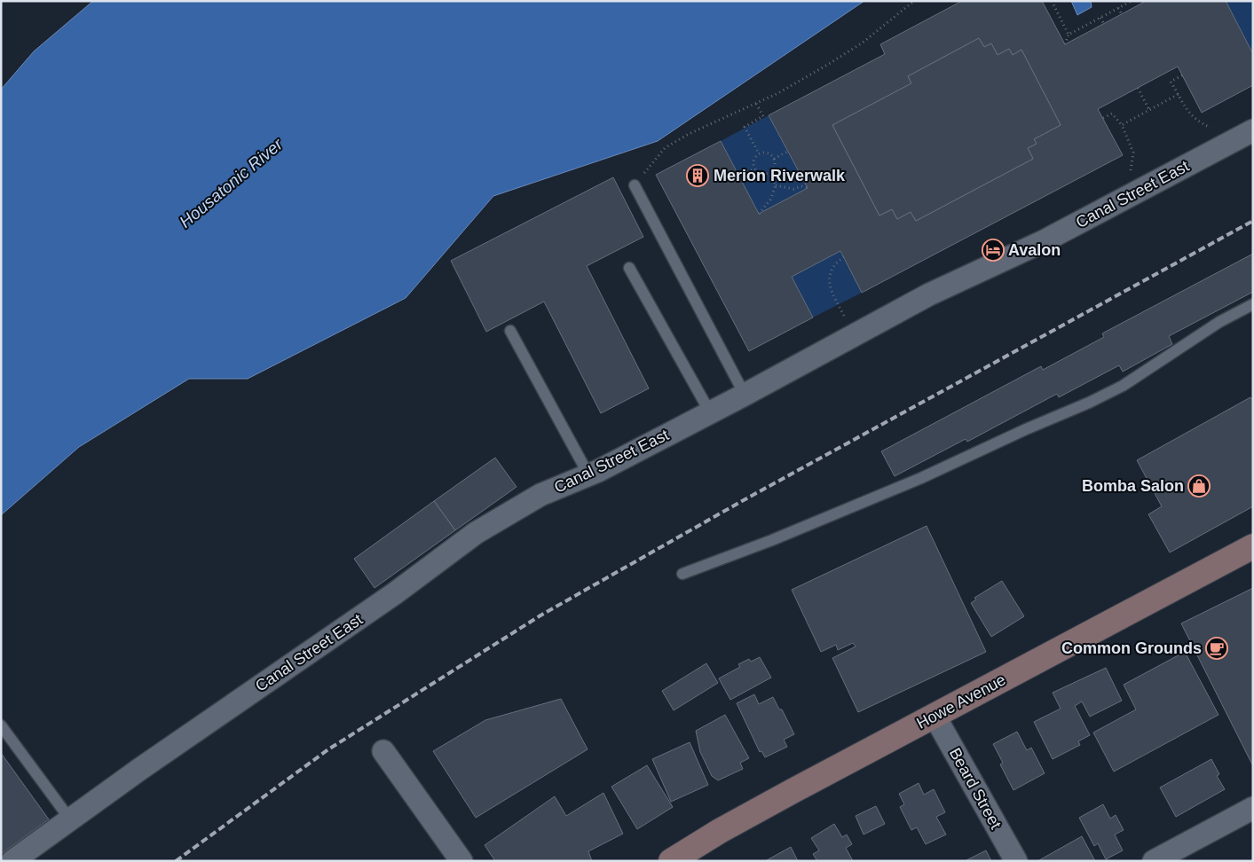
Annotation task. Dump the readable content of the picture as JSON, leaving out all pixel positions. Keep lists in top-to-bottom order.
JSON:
{
  "streets": {
    "main road": ["Howe Avenue"],
    "street": ["Canal Street East", "Beard Street"]
  },
  "crossings": [
    ["Howe Avenue", "Beard Street"]
  ],
  "water": ["Housatonic River"],
  "places": {
    "building": ["Merion Riverwalk"],
    "hotel": ["Avalon"],
    "shop": ["Bomba Salon"],
    "cafe": ["Common Grounds"]
  }
}
